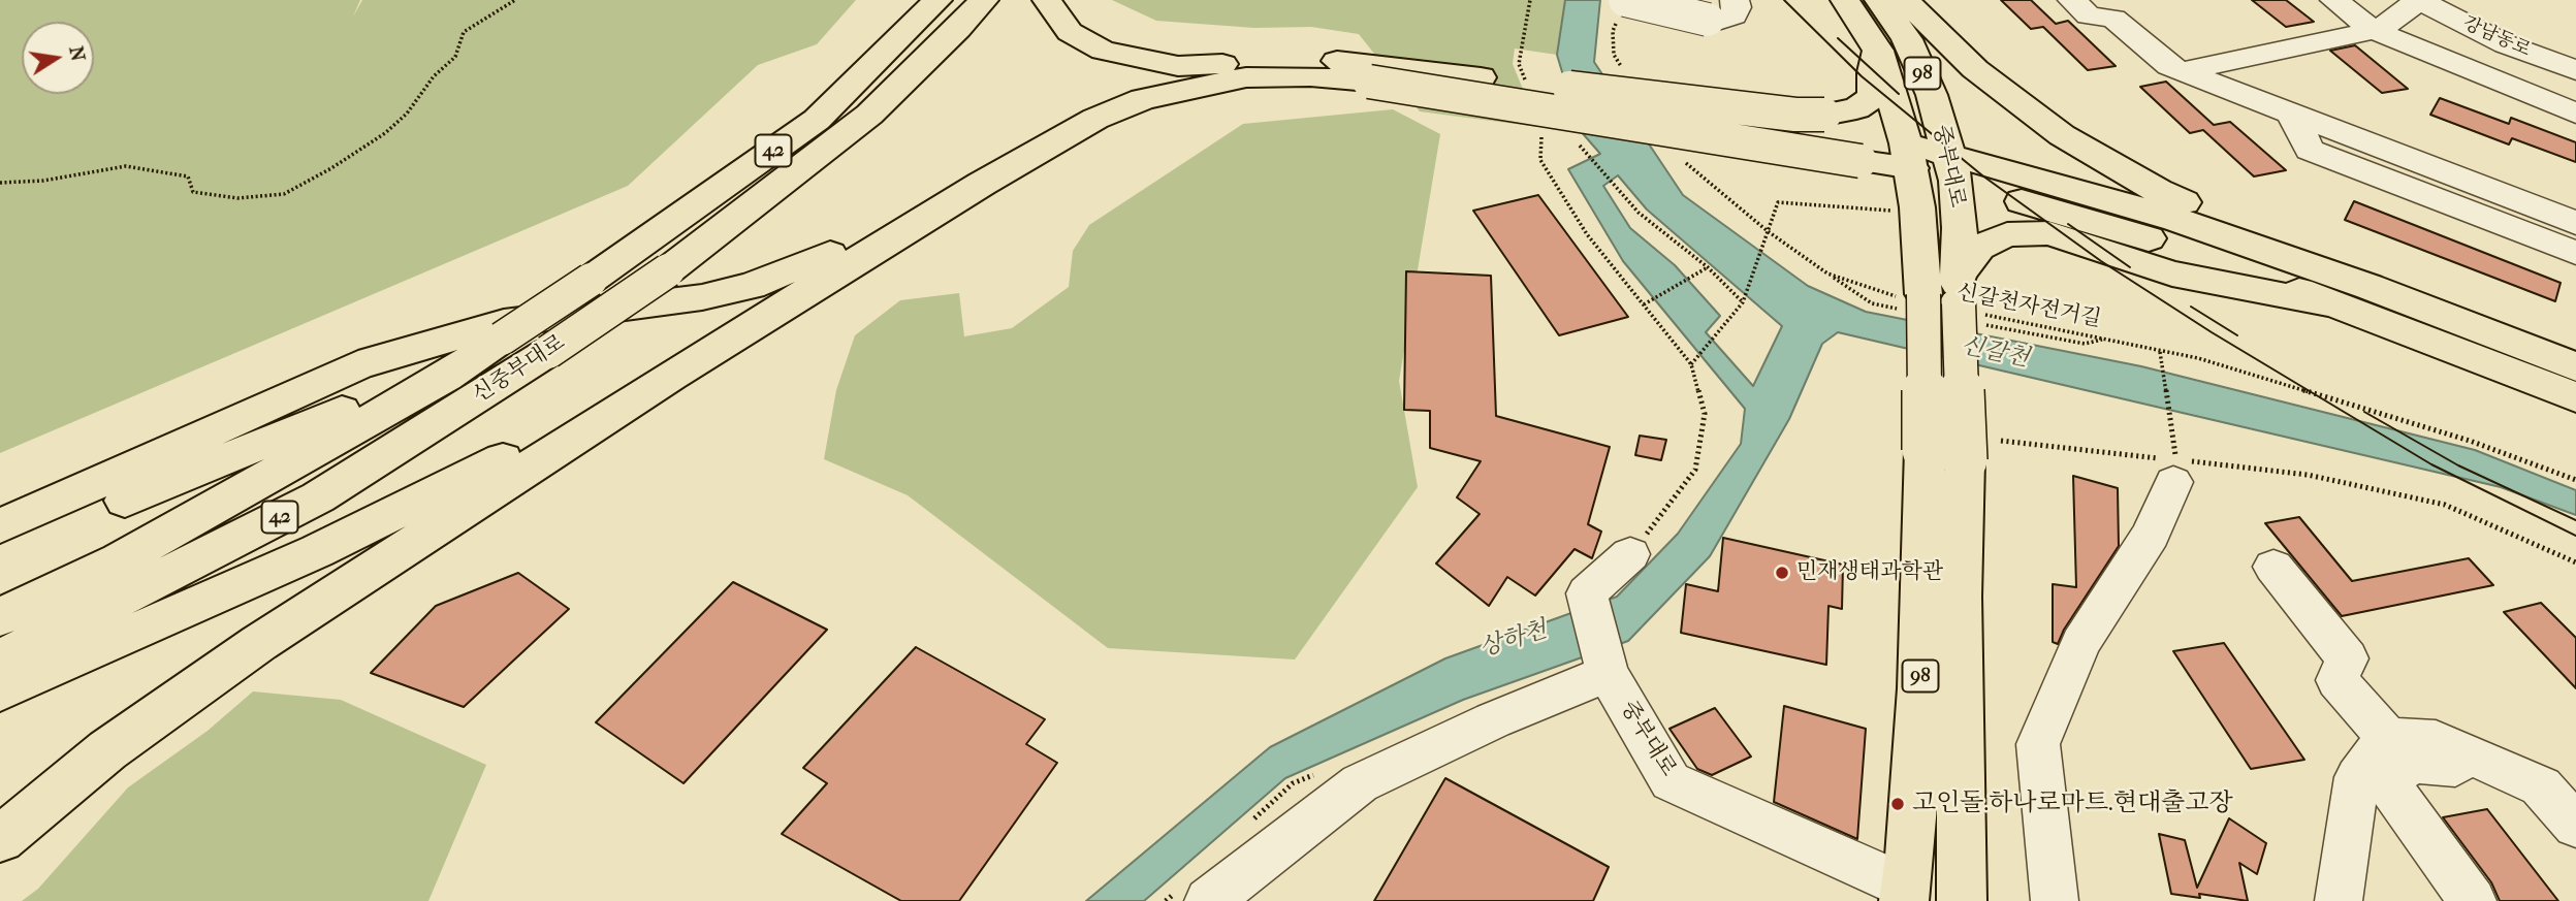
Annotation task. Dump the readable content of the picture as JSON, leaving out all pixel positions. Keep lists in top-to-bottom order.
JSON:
{
  "streets": {
    "main road": [
      "98",
      "42",
      "중부대로",
      "신중부대로"
    ],
    "street": ["강남동로"],
    "path": ["신갈천자전거길"]
  },
  "crossings": [
    ["98", "중부대로"],
    ["98", "신갈천자전거길"],
    ["중부대로", "신갈천자전거길"]
  ],
  "water": ["신갈천", "상하천"],
  "places": ["민재생태과학관", "고인돌.하나로마트.현대출고장"],
  "north": "right"
}
